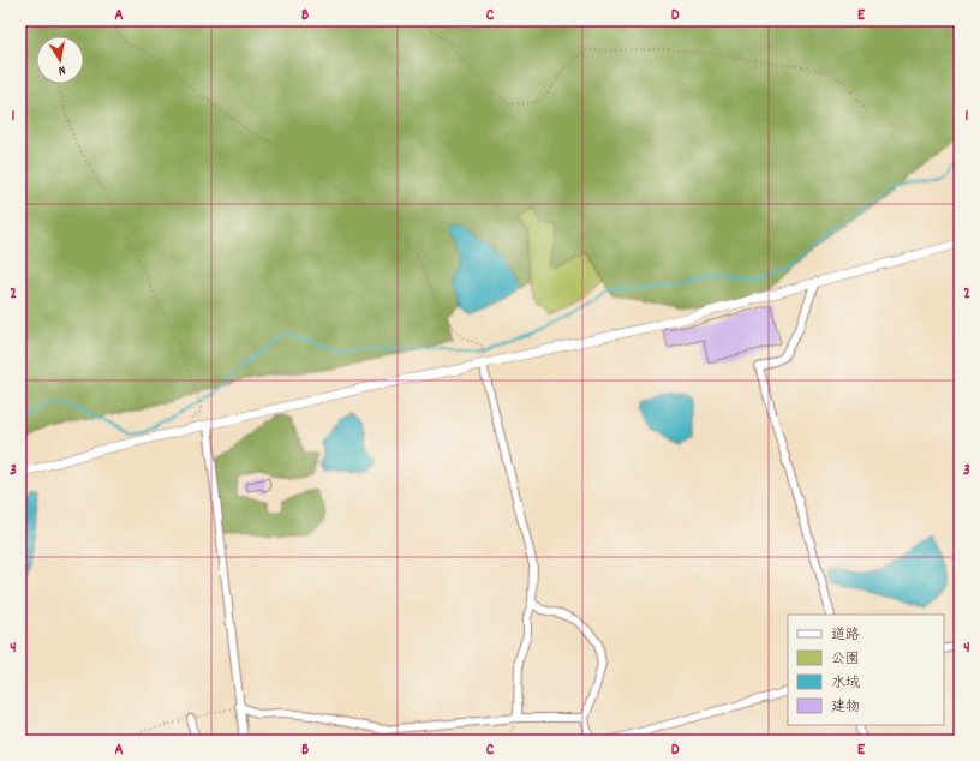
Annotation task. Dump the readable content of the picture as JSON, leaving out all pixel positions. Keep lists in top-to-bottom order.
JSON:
{
  "legend": [
    "道路",
    "公園",
    "水域",
    "建物"
  ],
  "north": "bottom",
  "grid": {
    "columns": [
      "A",
      "B",
      "C",
      "D",
      "E"
    ],
    "rows": [
      "1",
      "2",
      "3",
      "4"
    ]
  }
}
